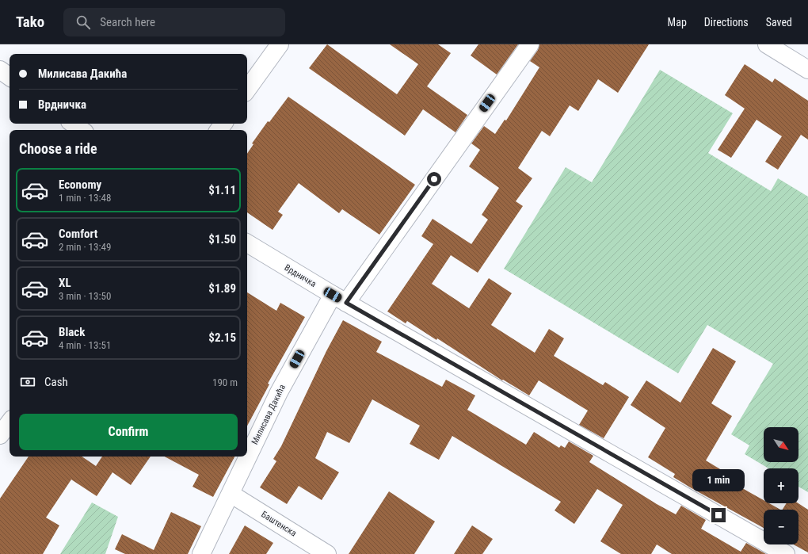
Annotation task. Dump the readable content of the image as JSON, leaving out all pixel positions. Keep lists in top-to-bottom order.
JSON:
{
  "streets": {
    "street": ["Врдничка", "Милисава Дакића", "Баштенска"]
  },
  "crossings": [
    ["Врдничка", "Милисава Дакића"],
    ["Милисава Дакића", "Баштенска"]
  ],
  "north": "bottom right",
  "page": {
    "header": "Tako",
    "search": "Search here",
    "nav": ["Map", "Directions", "Saved"],
    "banner": ["Милисава Дакића", "Врдничка"],
    "heading": "Choose a ride",
    "list": [
      {
        "name": "Economy",
        "note": "1 min · 13:48",
        "value": "$1.11"
      },
      {
        "name": "Comfort",
        "note": "2 min · 13:49",
        "value": "$1.50"
      },
      {
        "name": "XL",
        "note": "3 min · 13:50",
        "value": "$1.89"
      },
      {
        "name": "Black",
        "note": "4 min · 13:51",
        "value": "$2.15"
      }
    ],
    "pay": ["Cash", "190 m"],
    "buttons": "Confirm",
    "map_buttons": ["+", "−"],
    "bubble": "1 min"
  }
}
